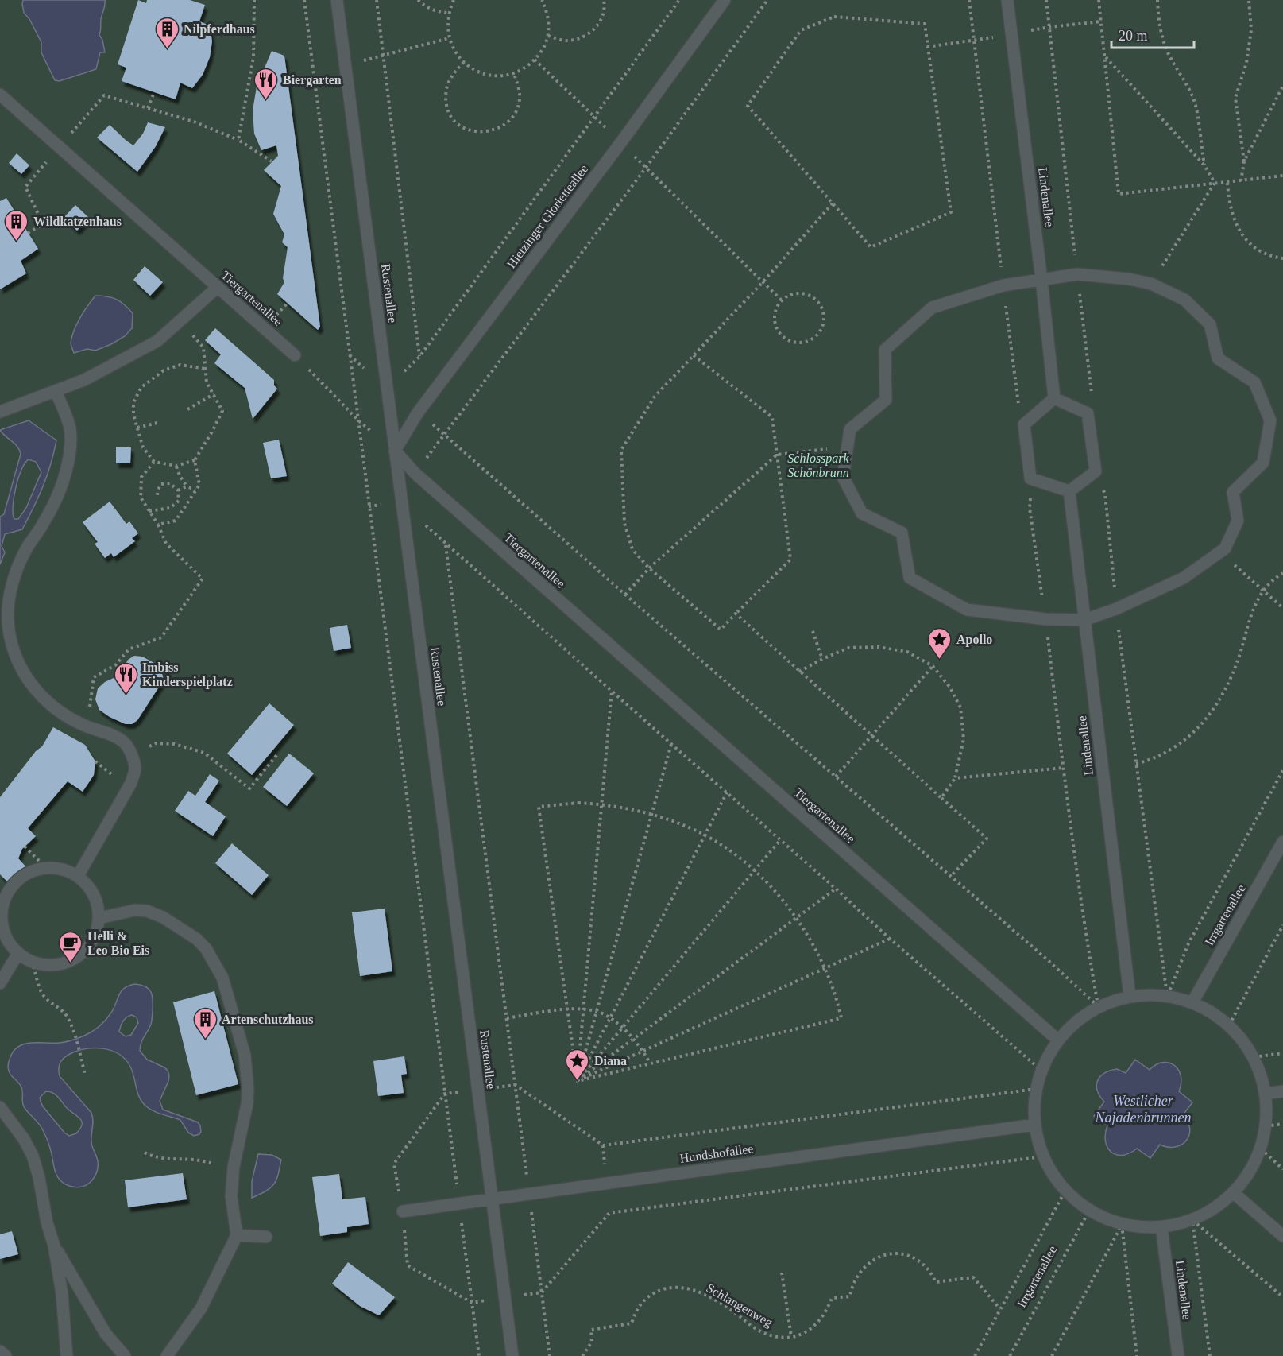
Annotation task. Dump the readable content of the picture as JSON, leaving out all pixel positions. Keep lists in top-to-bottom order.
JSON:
{
  "streets": {
    "street": [
      "Lindenallee",
      "Hietzinger Glorietteallee",
      "Rustenallee",
      "Tiergartenallee",
      "Irrgartenallee",
      "Hundshofallee"
    ],
    "path": ["Schlangenweg"]
  },
  "crossings": [
    ["Hietzinger Glorietteallee", "Rustenallee"],
    ["Hietzinger Glorietteallee", "Tiergartenallee"],
    ["Rustenallee", "Tiergartenallee"],
    ["Rustenallee", "Hundshofallee"]
  ],
  "water": ["Westlicher Najadenbrunnen"],
  "parks": ["Schlosspark Schönbrunn"],
  "places": {
    "building": ["Nilpferdhaus", "Wildkatzenhaus", "Artenschutzhaus"],
    "restaurant": ["Biergarten", "Imbiss Kinderspielplatz"],
    "place": ["Apollo", "Diana"],
    "cafe": ["Helli & Leo Bio Eis"]
  },
  "scale_bar": "20 m"
}
